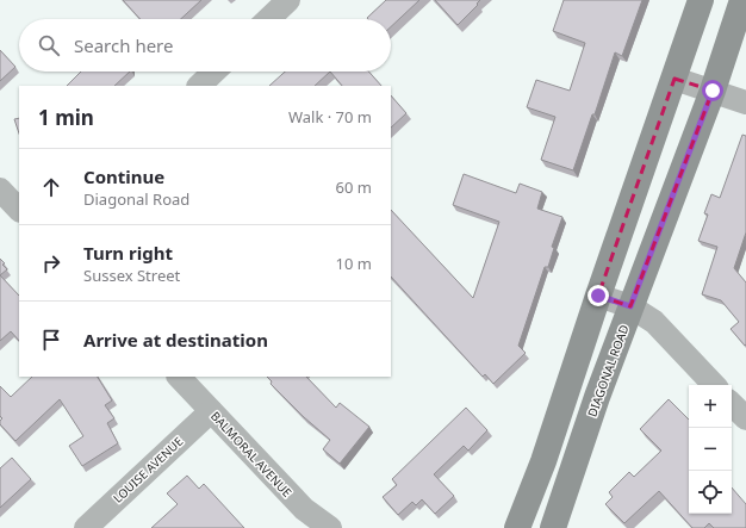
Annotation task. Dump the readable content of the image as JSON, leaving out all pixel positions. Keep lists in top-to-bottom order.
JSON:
{
  "streets": {
    "main road": ["DIAGONAL ROAD"],
    "street": ["BALMORAL AVENUE", "LOUISE AVENUE"]
  },
  "crossings": [
    ["BALMORAL AVENUE", "LOUISE AVENUE"]
  ],
  "page": {
    "search": "Search here",
    "heading": ["1 min", "Walk · 70 m"],
    "list": [
      ["Continue", "Diagonal Road", "60 m"],
      ["Turn right", "Sussex Street", "10 m"],
      "Arrive at destination"
    ],
    "map_buttons": ["+", "−"]
  }
}
